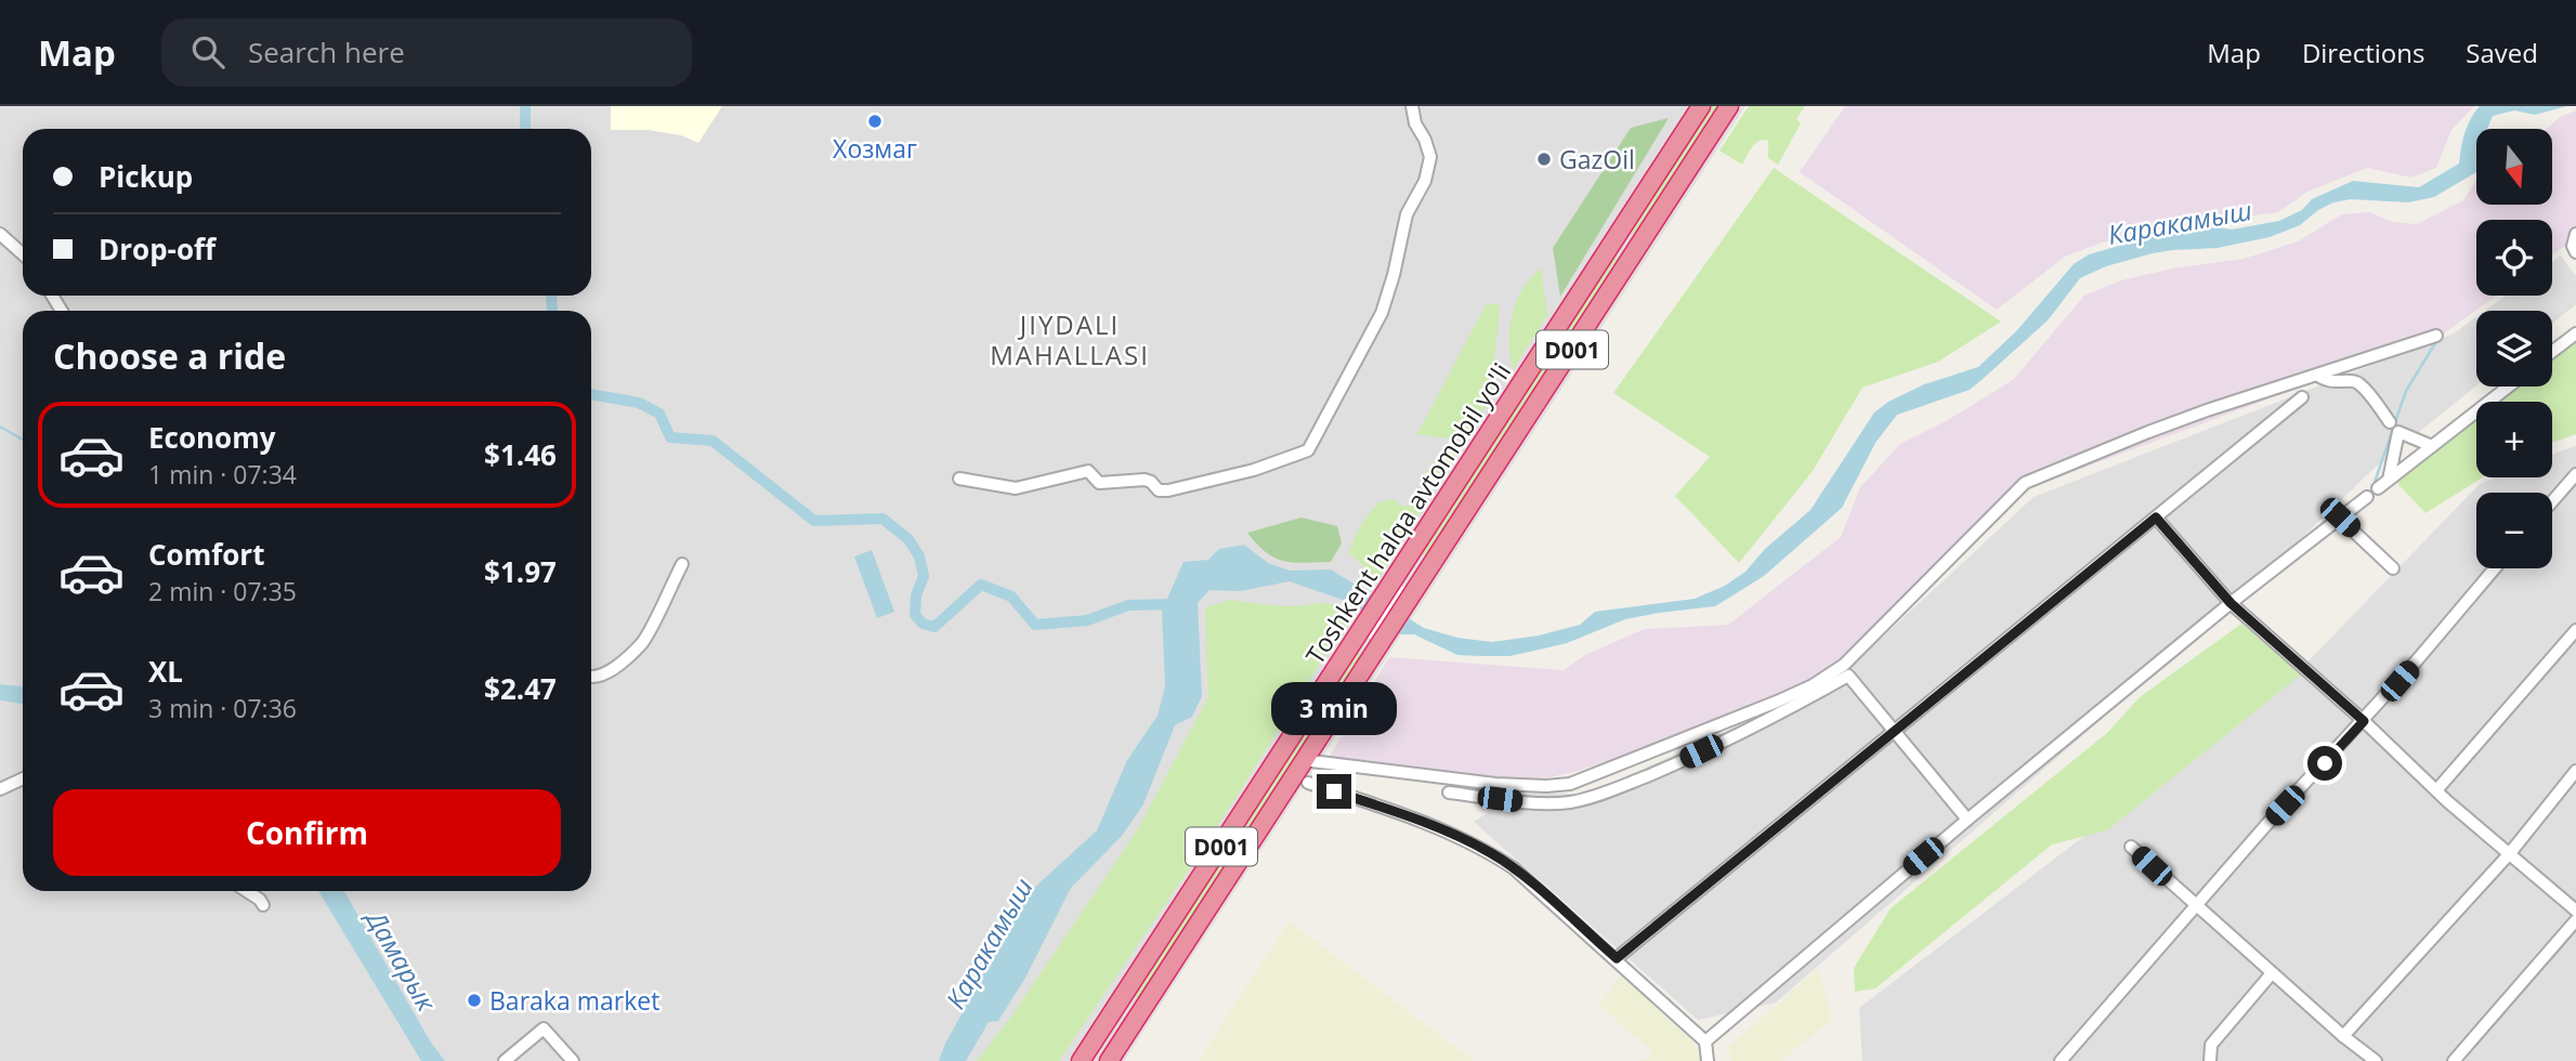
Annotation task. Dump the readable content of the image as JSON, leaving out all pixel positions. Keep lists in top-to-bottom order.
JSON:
{
  "streets": {
    "highway": ["D001", "Toshkent halqa avtomobil yo'li"]
  },
  "districts": ["JIYDALI MAHALLASI"],
  "water": ["Каракамыш", "Дамарык"],
  "places": ["Хозмаг", "GazOil", "Baraka market"],
  "north": "bottom",
  "page": {
    "header": "Map",
    "search": "Search here",
    "nav": ["Map", "Directions", "Saved"],
    "map_buttons": ["+", "−"],
    "banner": ["Pickup", "Drop-off"],
    "heading": "Choose a ride",
    "list": [
      {
        "name": "Economy",
        "note": "1 min · 07:34",
        "value": "$1.46"
      },
      {
        "name": "Comfort",
        "note": "2 min · 07:35",
        "value": "$1.97"
      },
      {
        "name": "XL",
        "note": "3 min · 07:36",
        "value": "$2.47"
      }
    ],
    "bubble": "3 min",
    "buttons": "Confirm"
  }
}
